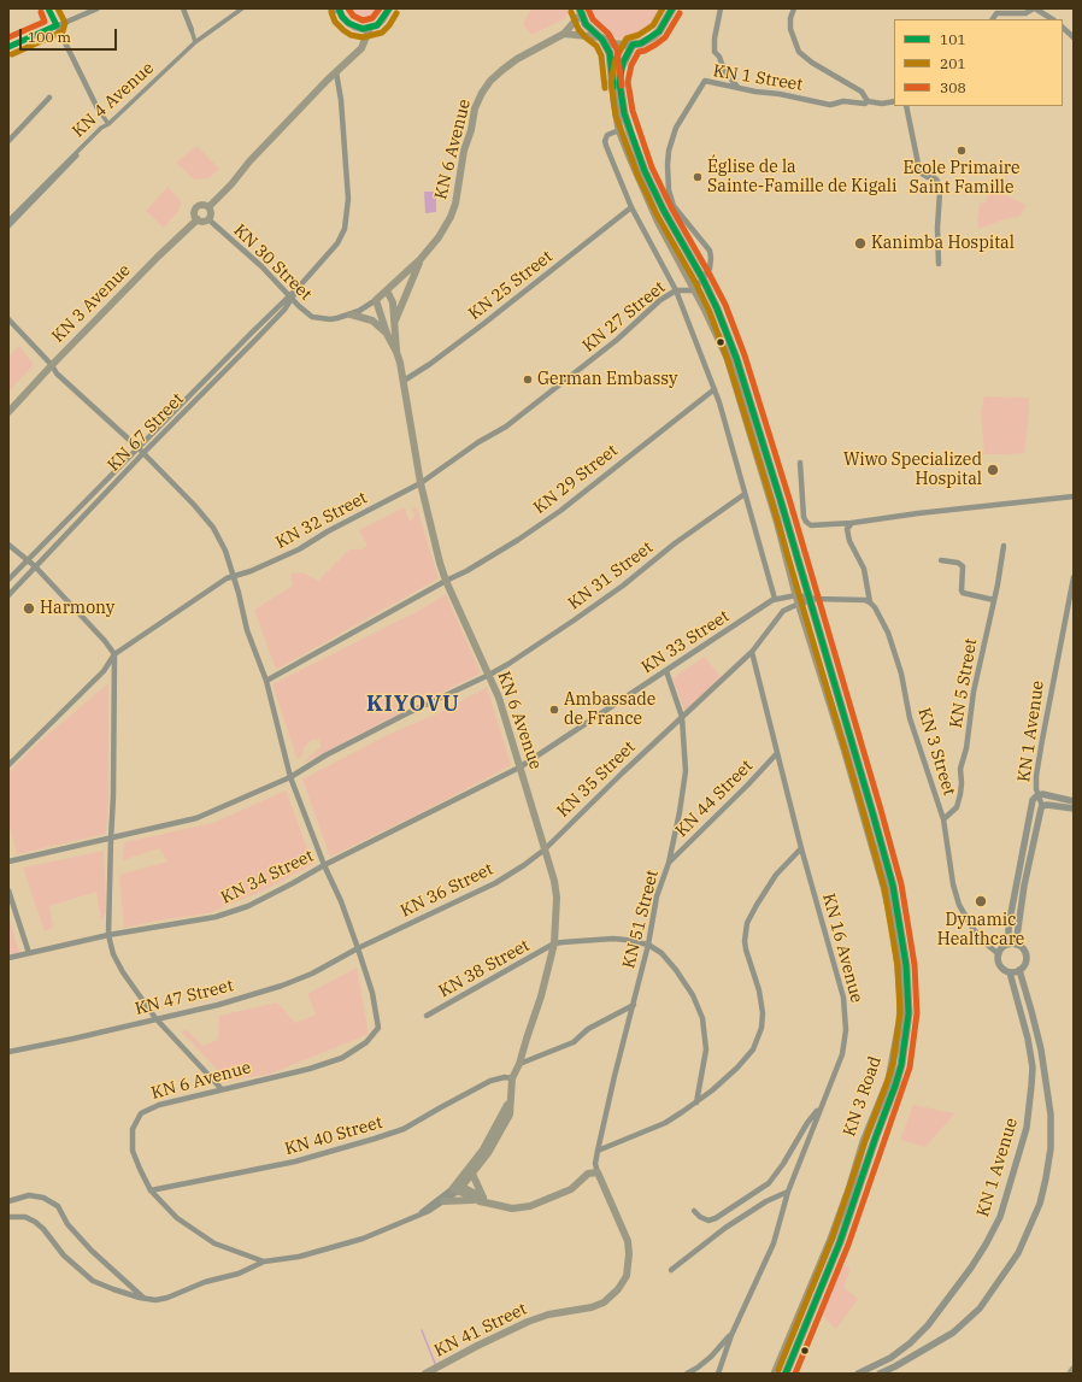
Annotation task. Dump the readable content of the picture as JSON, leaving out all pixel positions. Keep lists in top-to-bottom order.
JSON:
{
  "streets": {
    "highway": ["KN 3 Road"],
    "main road": ["KN 6 Avenue", "KN 3 Avenue", "KN 41 Street"],
    "street": [
      "KN 1 Street",
      "KN 4 Avenue",
      "KN 30 Street",
      "KN 25 Street",
      "KN 27 Street",
      "KN 67 Street",
      "KN 29 Street",
      "KN 32 Street",
      "KN 31 Street",
      "KN 33 Street",
      "KN 5 Street",
      "KN 1 Avenue",
      "KN 3 Street",
      "KN 35 Street",
      "KN 44 Street",
      "KN 34 Street",
      "KN 36 Street",
      "KN 51 Street",
      "KN 16 Avenue",
      "KN 38 Street",
      "KN 47 Street",
      "KN 40 Street"
    ]
  },
  "crossings": [
    ["KN 1 Street", "KN 27 Street"],
    ["KN 1 Street", "KN 3 Road"],
    ["KN 6 Avenue", "KN 30 Street"],
    ["KN 6 Avenue", "KN 25 Street"],
    ["KN 6 Avenue", "KN 3 Avenue"],
    ["KN 6 Avenue", "KN 27 Street"],
    ["KN 6 Avenue", "KN 67 Street"],
    ["KN 6 Avenue", "KN 29 Street"],
    ["KN 6 Avenue", "KN 32 Street"],
    ["KN 6 Avenue", "KN 31 Street"],
    ["KN 6 Avenue", "KN 33 Street"],
    ["KN 6 Avenue", "KN 35 Street"],
    ["KN 6 Avenue", "KN 34 Street"],
    ["KN 6 Avenue", "KN 36 Street"],
    ["KN 6 Avenue", "KN 38 Street"],
    ["KN 6 Avenue", "KN 47 Street"],
    ["KN 6 Avenue", "KN 40 Street"],
    ["KN 30 Street", "KN 3 Avenue"],
    ["KN 30 Street", "KN 67 Street"],
    ["KN 27 Street", "KN 32 Street"],
    ["KN 27 Street", "KN 3 Road"],
    ["KN 33 Street", "KN 34 Street"],
    ["KN 33 Street", "KN 51 Street"],
    ["KN 33 Street", "KN 3 Road"],
    ["KN 5 Street", "KN 3 Street"],
    ["KN 1 Avenue", "KN 3 Street"],
    ["KN 35 Street", "KN 36 Street"],
    ["KN 35 Street", "KN 51 Street"],
    ["KN 35 Street", "KN 16 Avenue"],
    ["KN 44 Street", "KN 51 Street"],
    ["KN 44 Street", "KN 16 Avenue"],
    ["KN 36 Street", "KN 47 Street"],
    ["KN 51 Street", "KN 41 Street"]
  ],
  "districts": ["KIYOVU"],
  "places": [
    "Ecole Primaire Saint Famille",
    "Église de la Sainte-Famille de Kigali",
    "Kanimba Hospital",
    "German Embassy",
    "Wiwo Specialized Hospital",
    "Harmony",
    "Ambassade de France",
    "Dynamic Healthcare"
  ],
  "lines": ["transit line 101", "transit line 201", "transit line 308"],
  "legend": ["101", "201", "308"],
  "scale_bar": "100 m"
}
